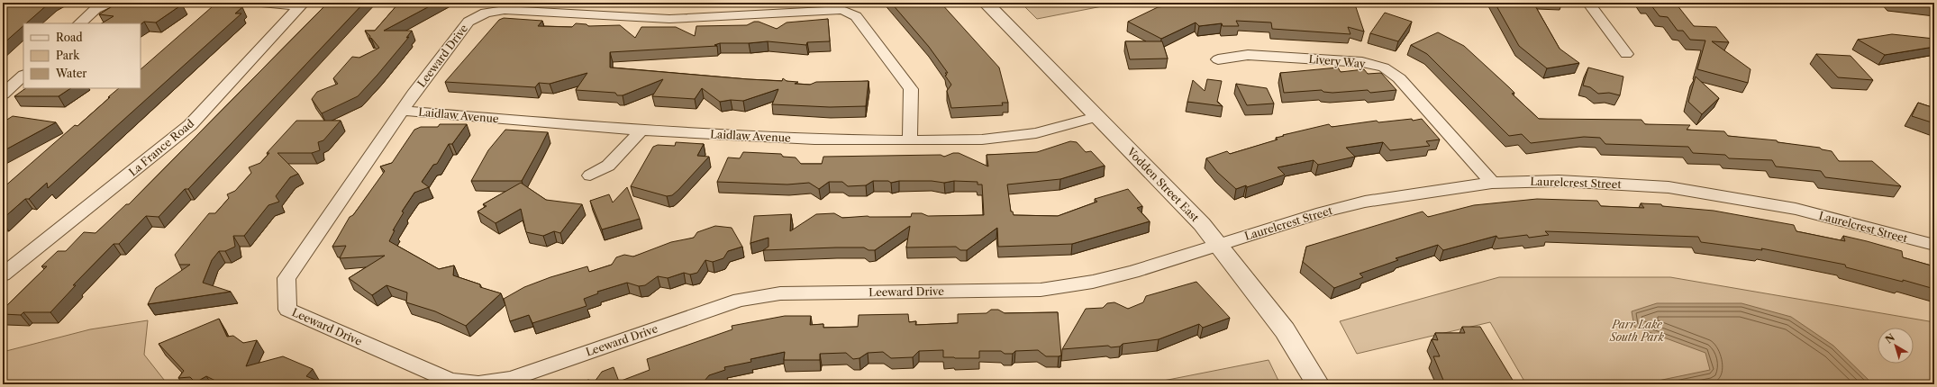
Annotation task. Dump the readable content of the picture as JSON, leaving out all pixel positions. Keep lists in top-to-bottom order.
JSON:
{
  "streets": {
    "street": [
      "Leeward Drive",
      "Livery Way",
      "Laidlaw Avenue",
      "La France Road",
      "Laurelcrest Street",
      "Vodden Street East"
    ]
  },
  "crossings": [
    ["Leeward Drive", "Laidlaw Avenue"],
    ["Leeward Drive", "Laurelcrest Street"],
    ["Leeward Drive", "Vodden Street East"],
    ["Livery Way", "Laurelcrest Street"],
    ["Laidlaw Avenue", "Vodden Street East"],
    ["Laurelcrest Street", "Vodden Street East"]
  ],
  "parks": ["Parr Lake South Park"],
  "legend": ["Road", "Park", "Water"],
  "north": "top left"
}
